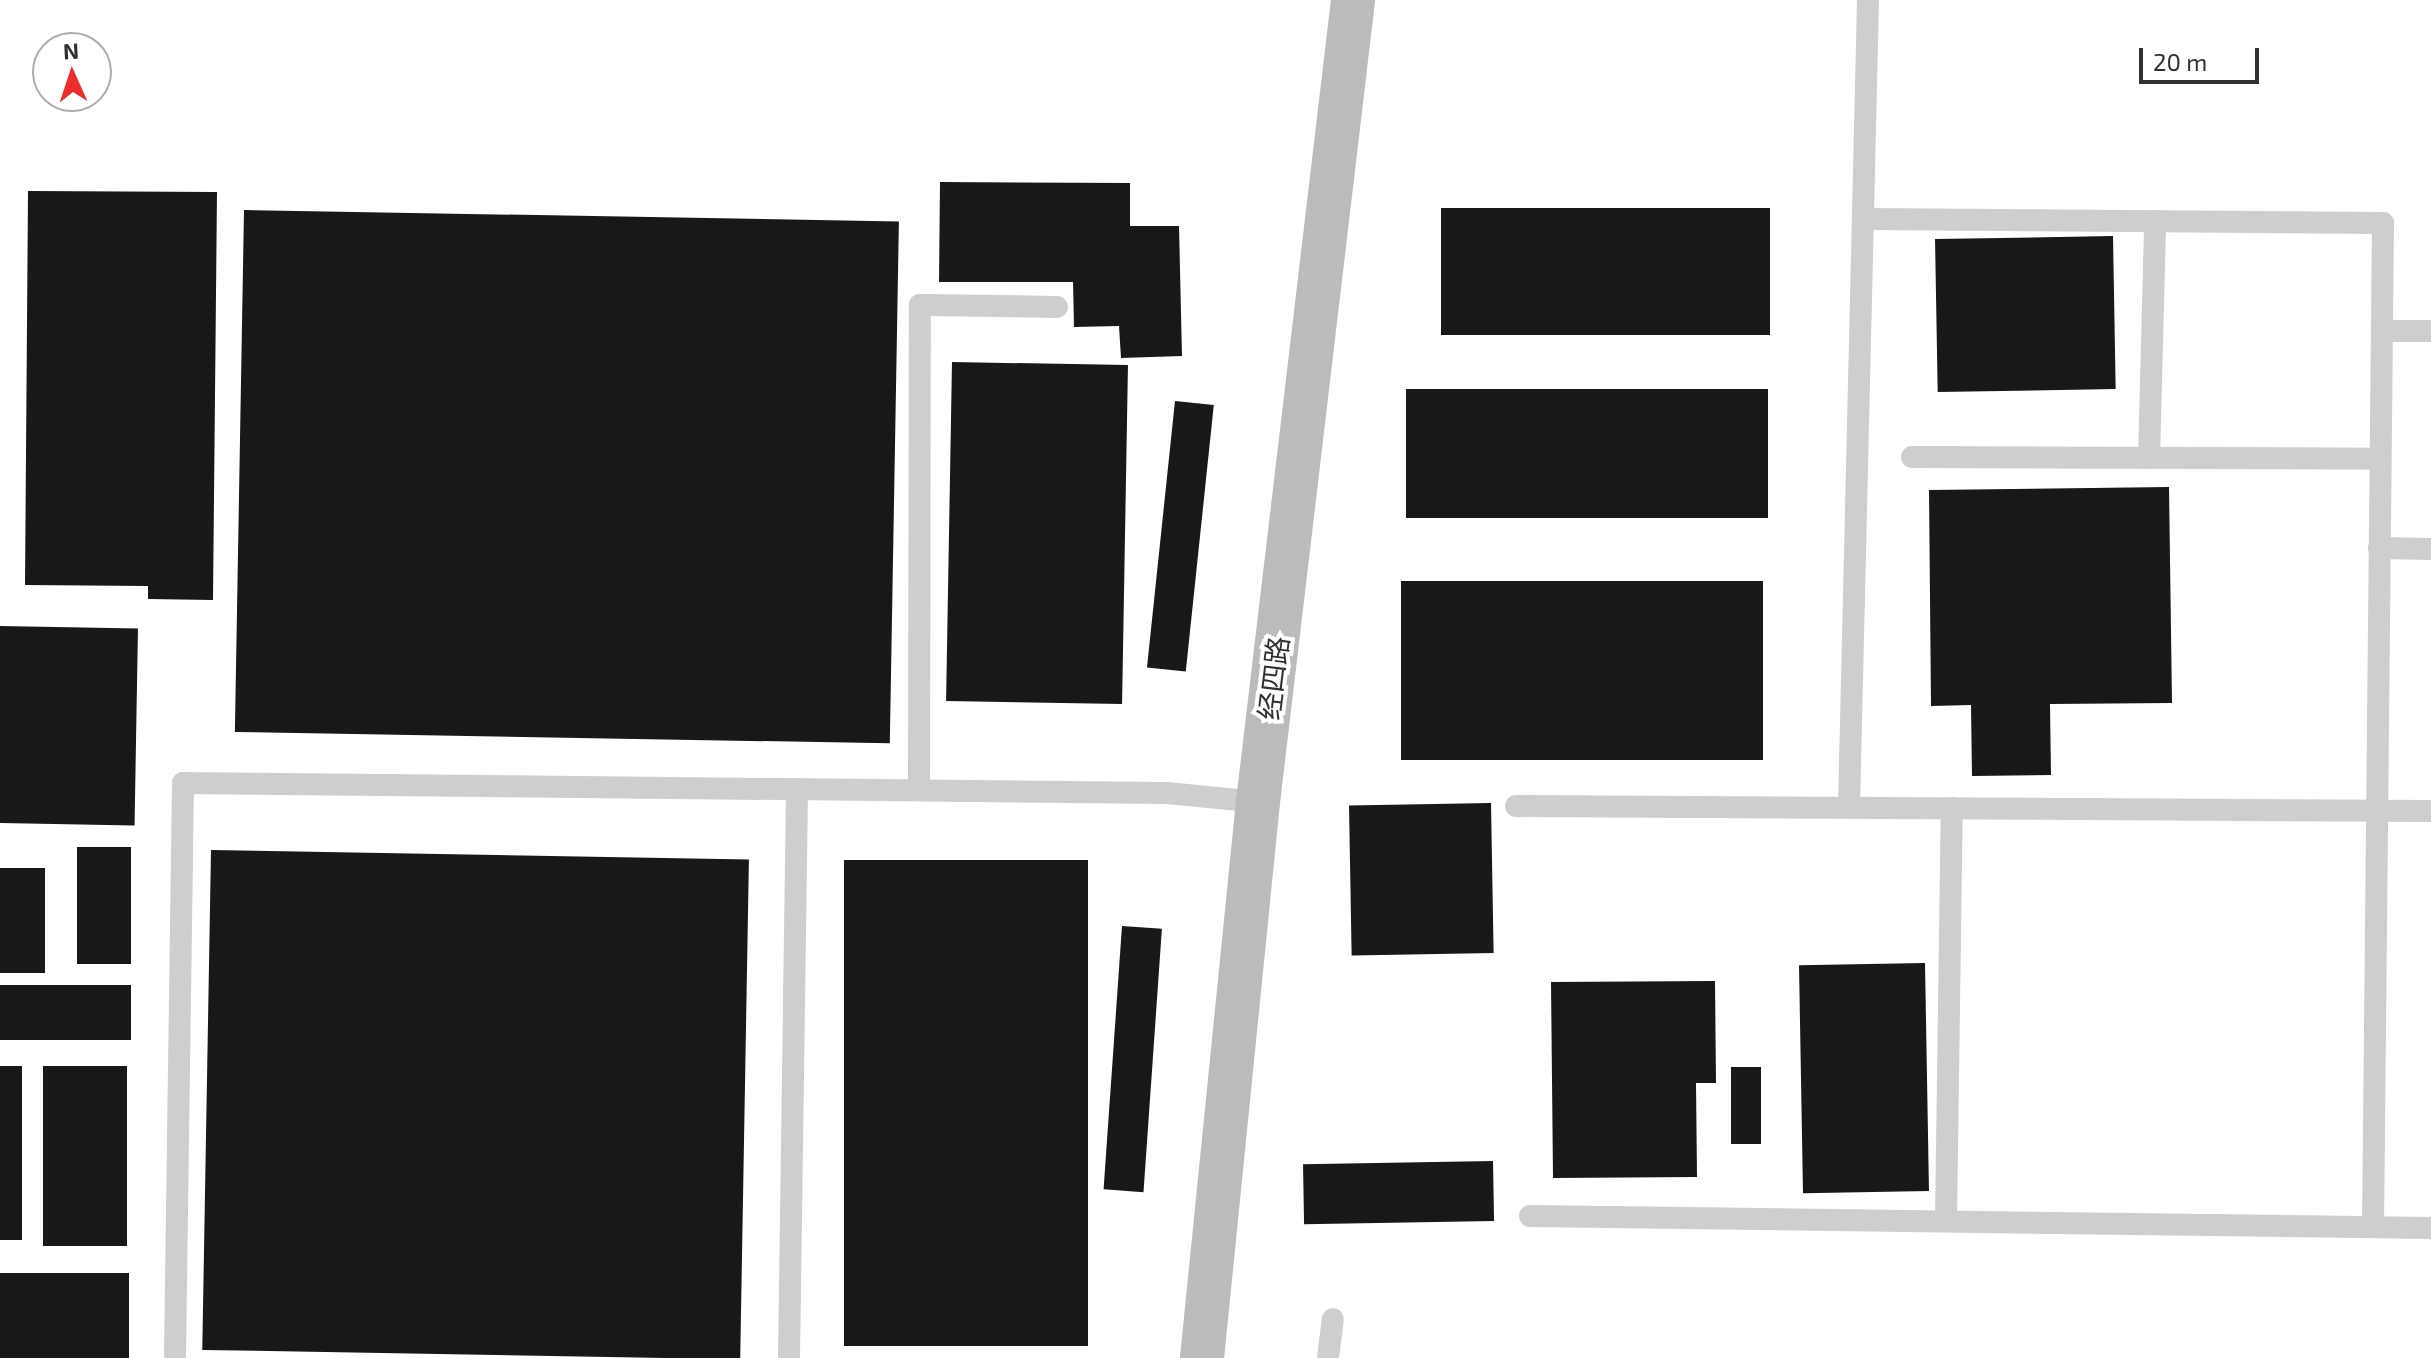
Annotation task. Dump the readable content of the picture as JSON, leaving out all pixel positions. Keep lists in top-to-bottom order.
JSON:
{
  "streets": {
    "street": ["经四路"]
  },
  "scale_bar": "20 m",
  "north": "top"
}
